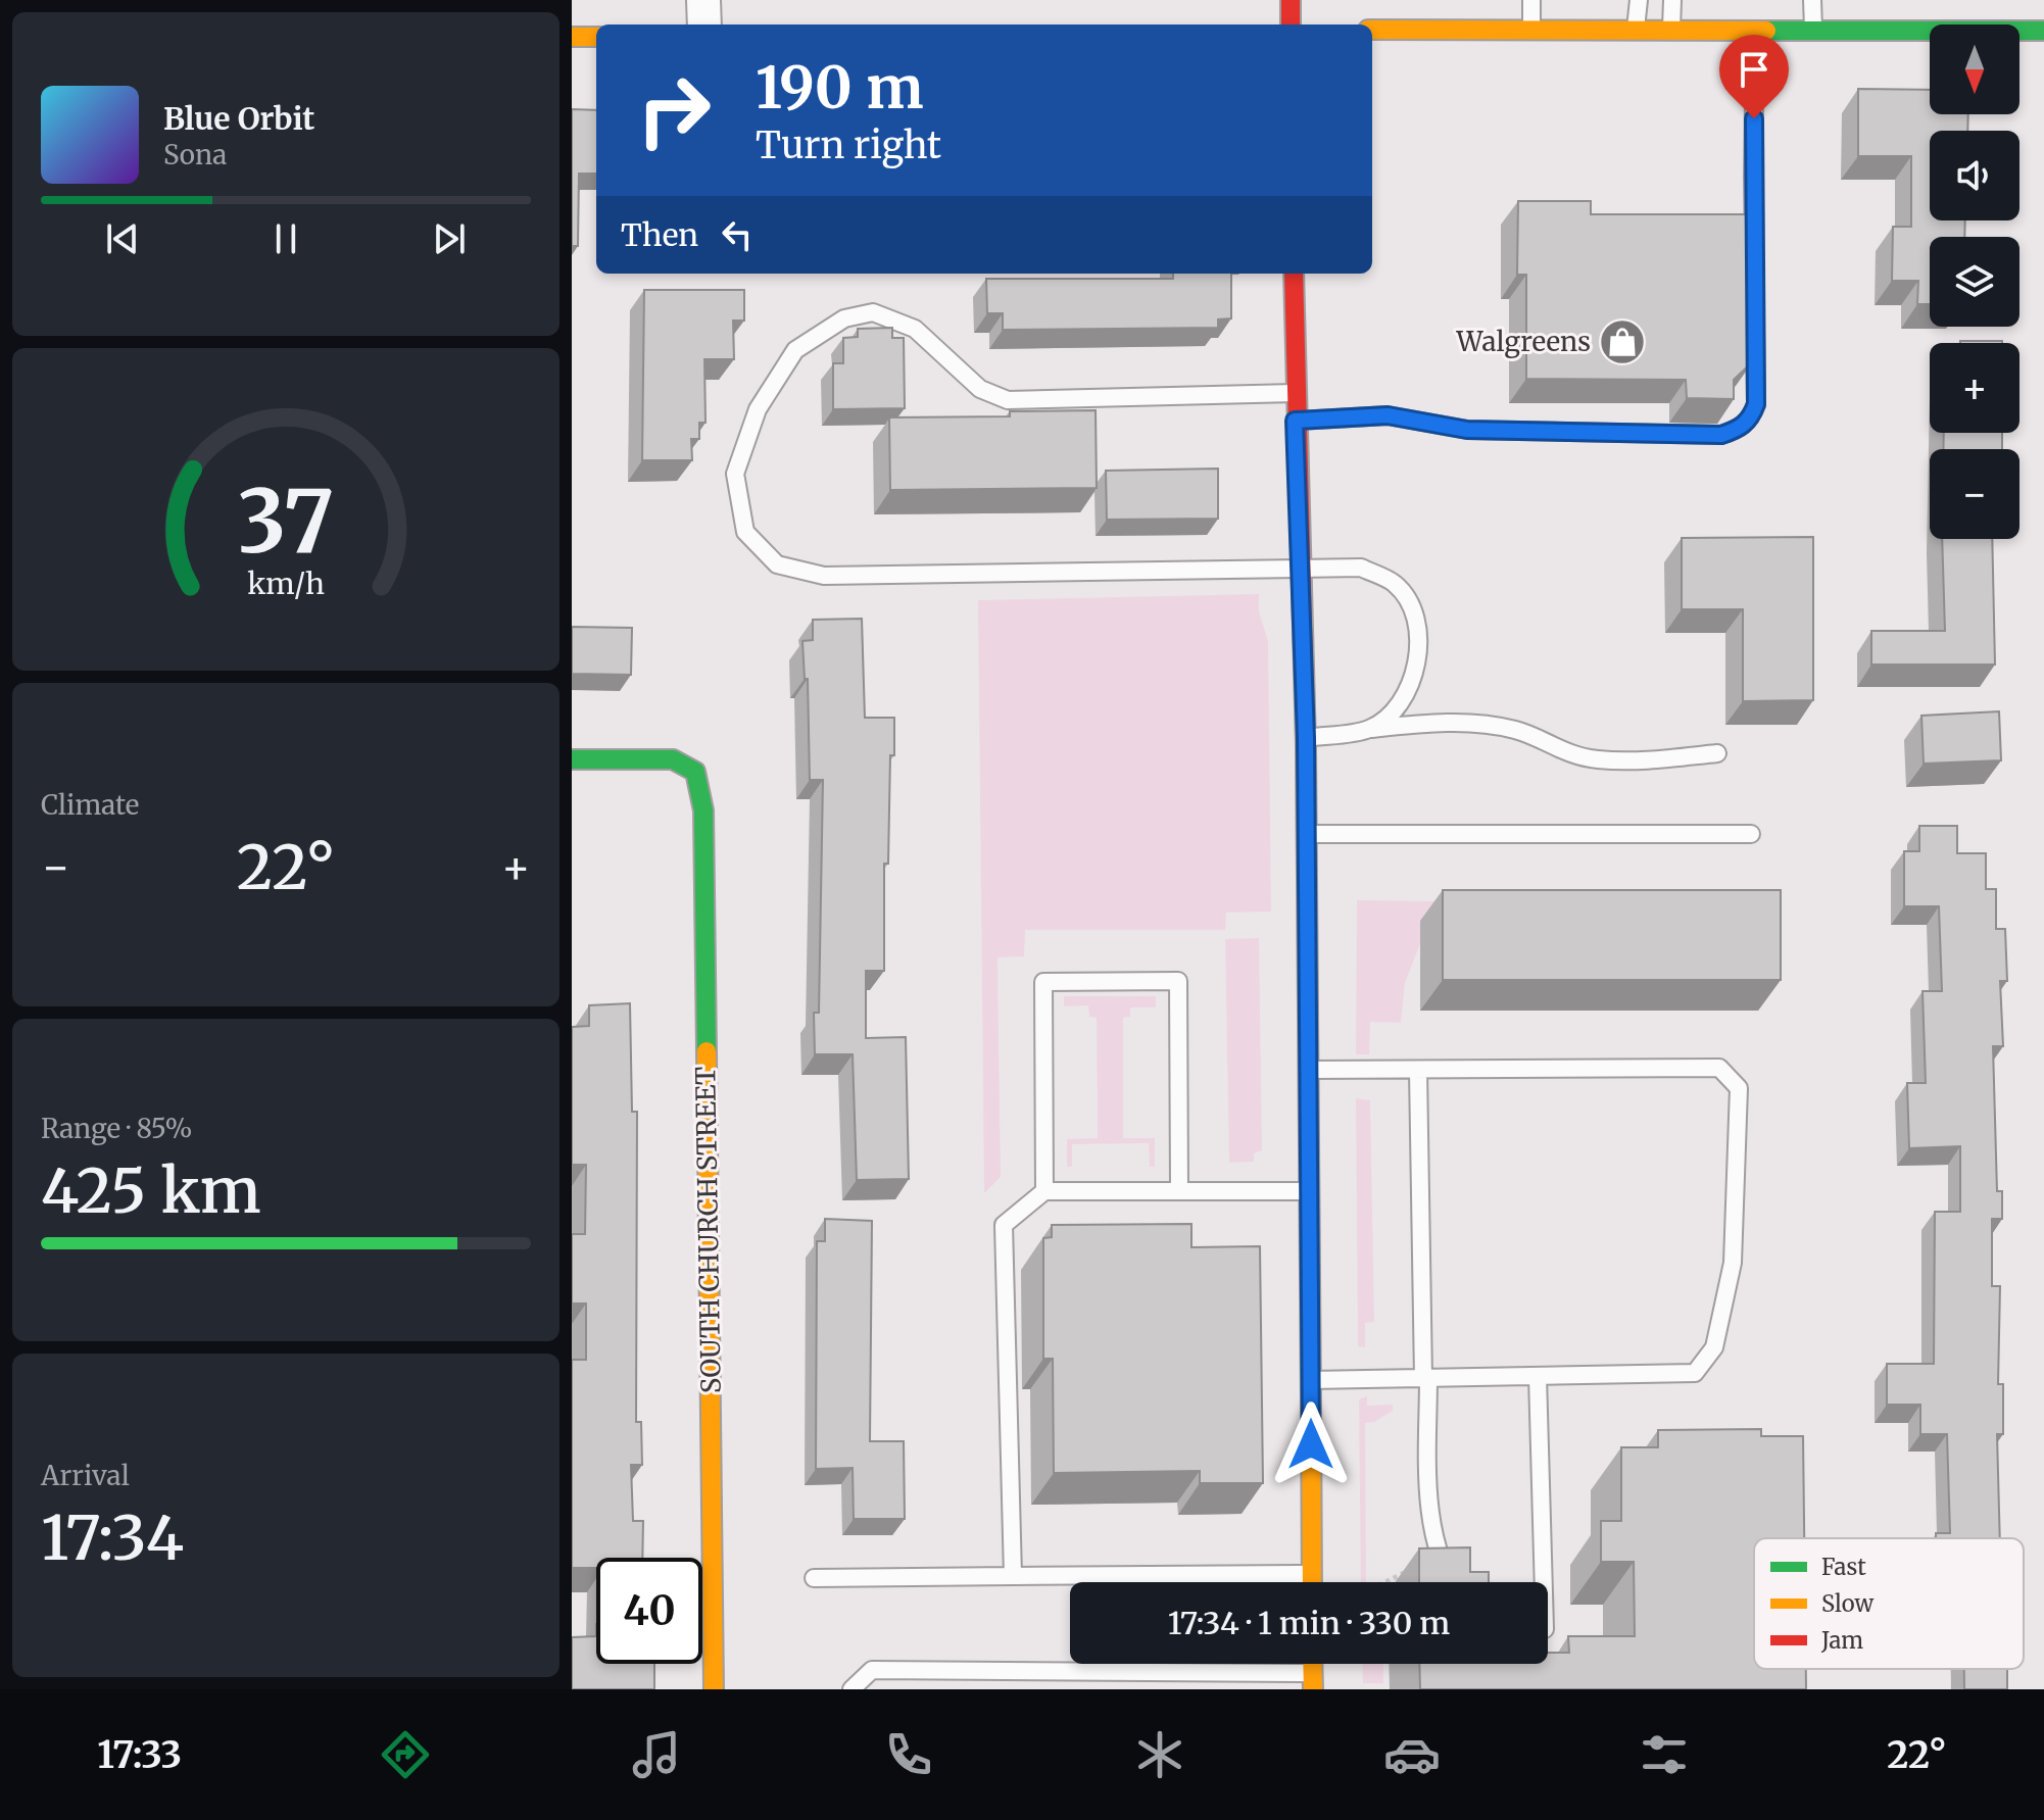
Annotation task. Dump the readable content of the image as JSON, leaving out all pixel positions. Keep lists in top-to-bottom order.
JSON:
{
  "streets": {
    "street": ["SOUTH CHURCH STREET"]
  },
  "places": {
    "shop": ["Walgreens"]
  },
  "legend": ["Fast", "Slow", "Jam"],
  "north": "bottom",
  "page": {
    "map_buttons": ["+", "−"],
    "turn": ["190 m", "Turn right"],
    "song": ["Blue Orbit", "Sona"],
    "then": "Then",
    "tile": [
      "Climate",
      ["Range · 85%", "425 km"],
      ["Arrival", "17:34"]
    ],
    "heat": ["−", "22°", "+"],
    "limit": "40",
    "trip": "17:34 · 1 min · 330 m",
    "tabs": ["17:33", "22°"],
    "gauge": ["37", "km/h"]
  }
}
